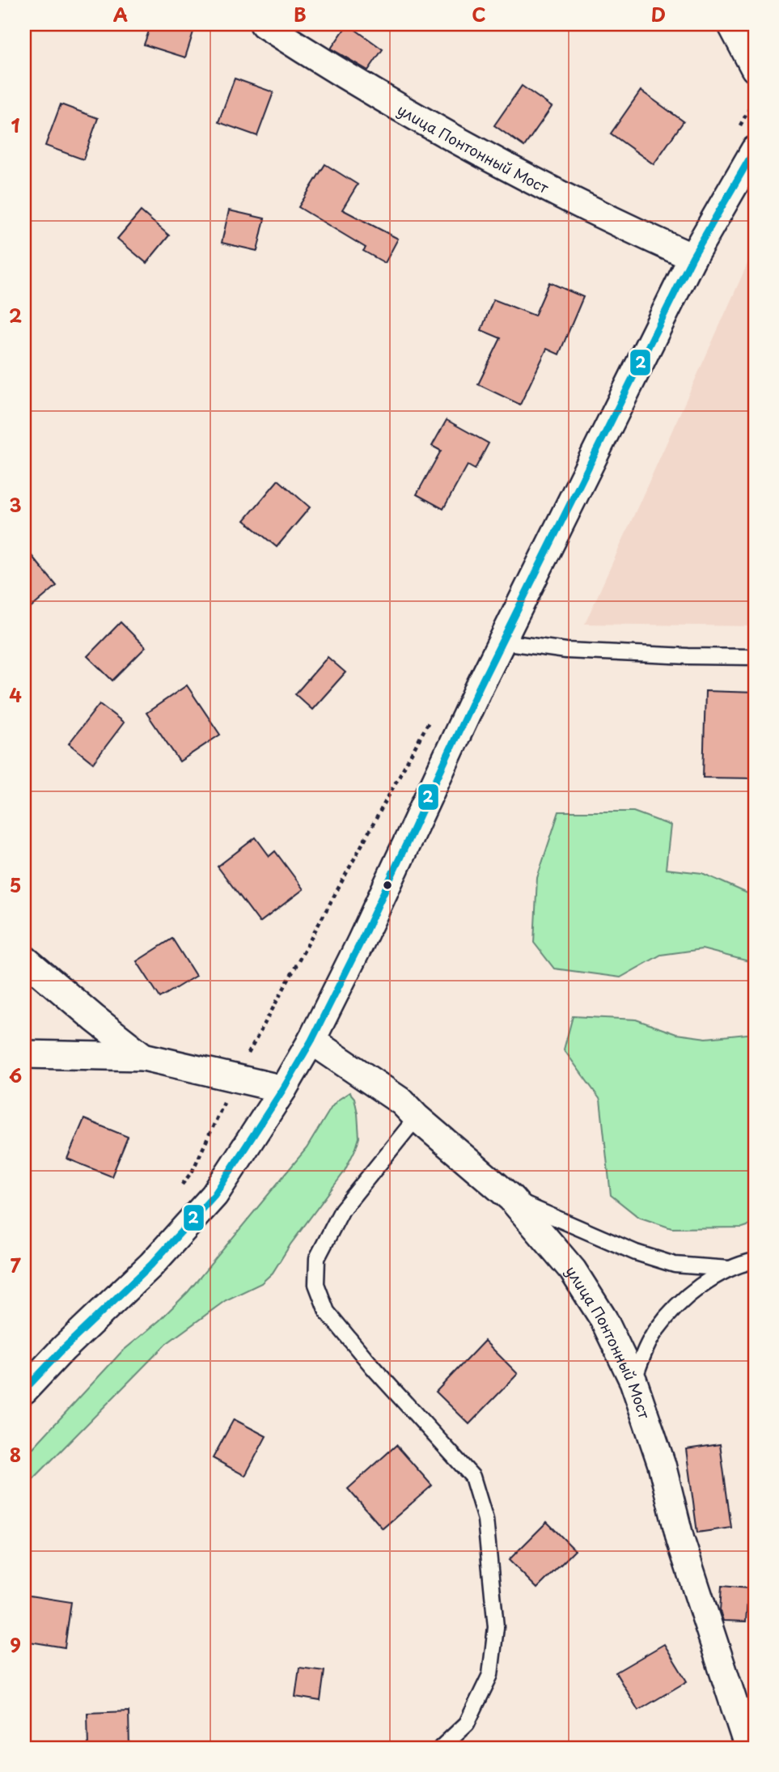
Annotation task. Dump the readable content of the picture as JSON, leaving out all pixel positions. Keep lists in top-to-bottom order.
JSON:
{
  "streets": {
    "street": ["улица Понтонный Мост"]
  },
  "lines": ["transit line 2"],
  "grid": {
    "columns": [
      "A",
      "B",
      "C",
      "D"
    ],
    "rows": [
      "1",
      "2",
      "3",
      "4",
      "5",
      "6",
      "7",
      "8",
      "9"
    ]
  }
}
